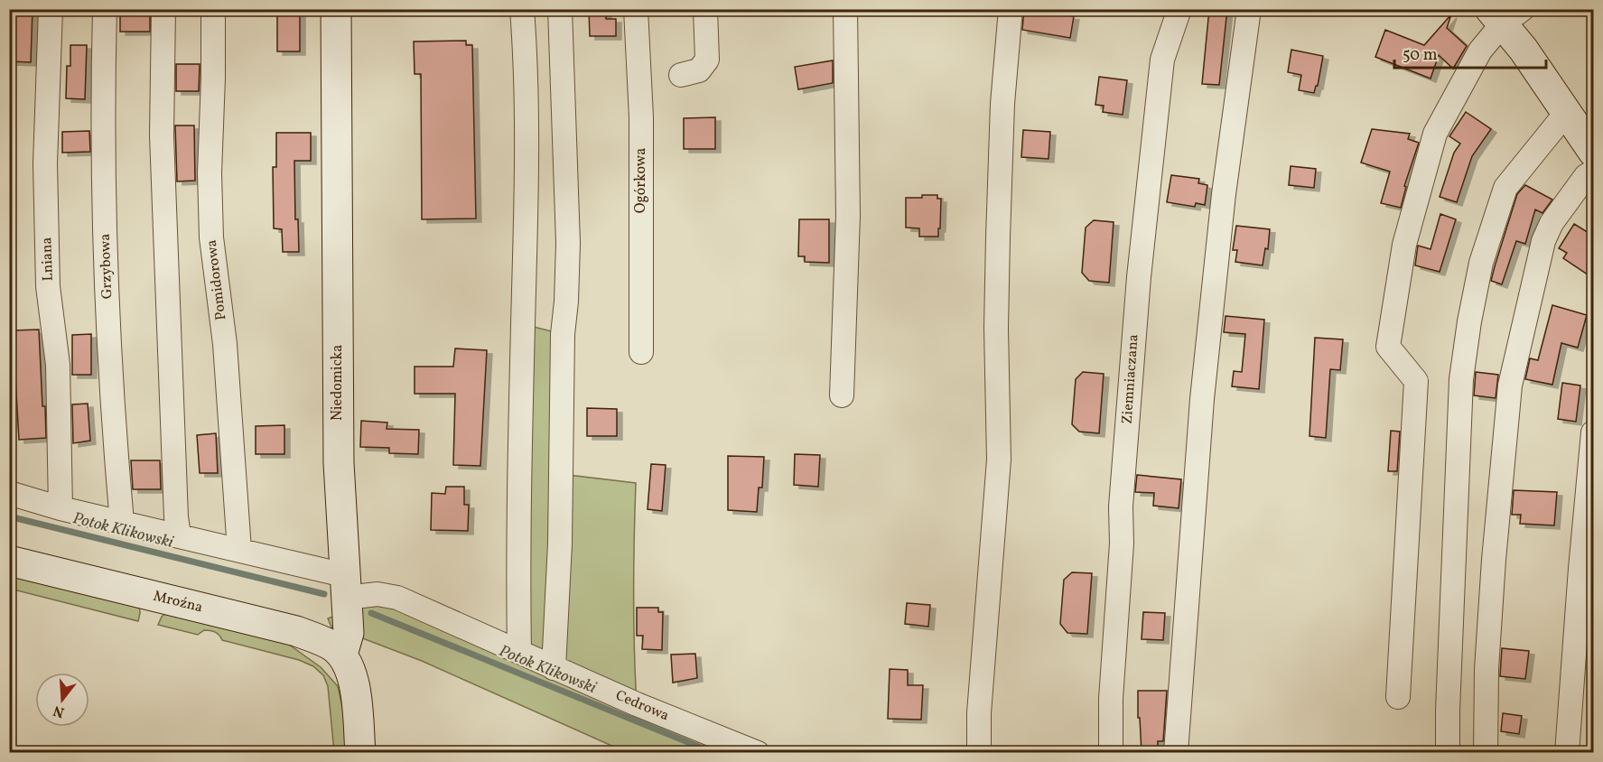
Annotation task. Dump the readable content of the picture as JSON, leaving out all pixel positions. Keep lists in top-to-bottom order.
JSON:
{
  "streets": {
    "street": [
      "Ogórkowa",
      "Lniana",
      "Grzybowa",
      "Pomidorowa",
      "Ziemniaczana",
      "Niedomicka",
      "Mroźna",
      "Cedrowa"
    ]
  },
  "crossings": [
    ["Lniana", "Cedrowa"],
    ["Grzybowa", "Cedrowa"],
    ["Pomidorowa", "Cedrowa"],
    ["Niedomicka", "Mroźna"],
    ["Niedomicka", "Cedrowa"]
  ],
  "water": ["Potok Klikowski"],
  "scale_bar": "50 m",
  "north": "bottom"
}
